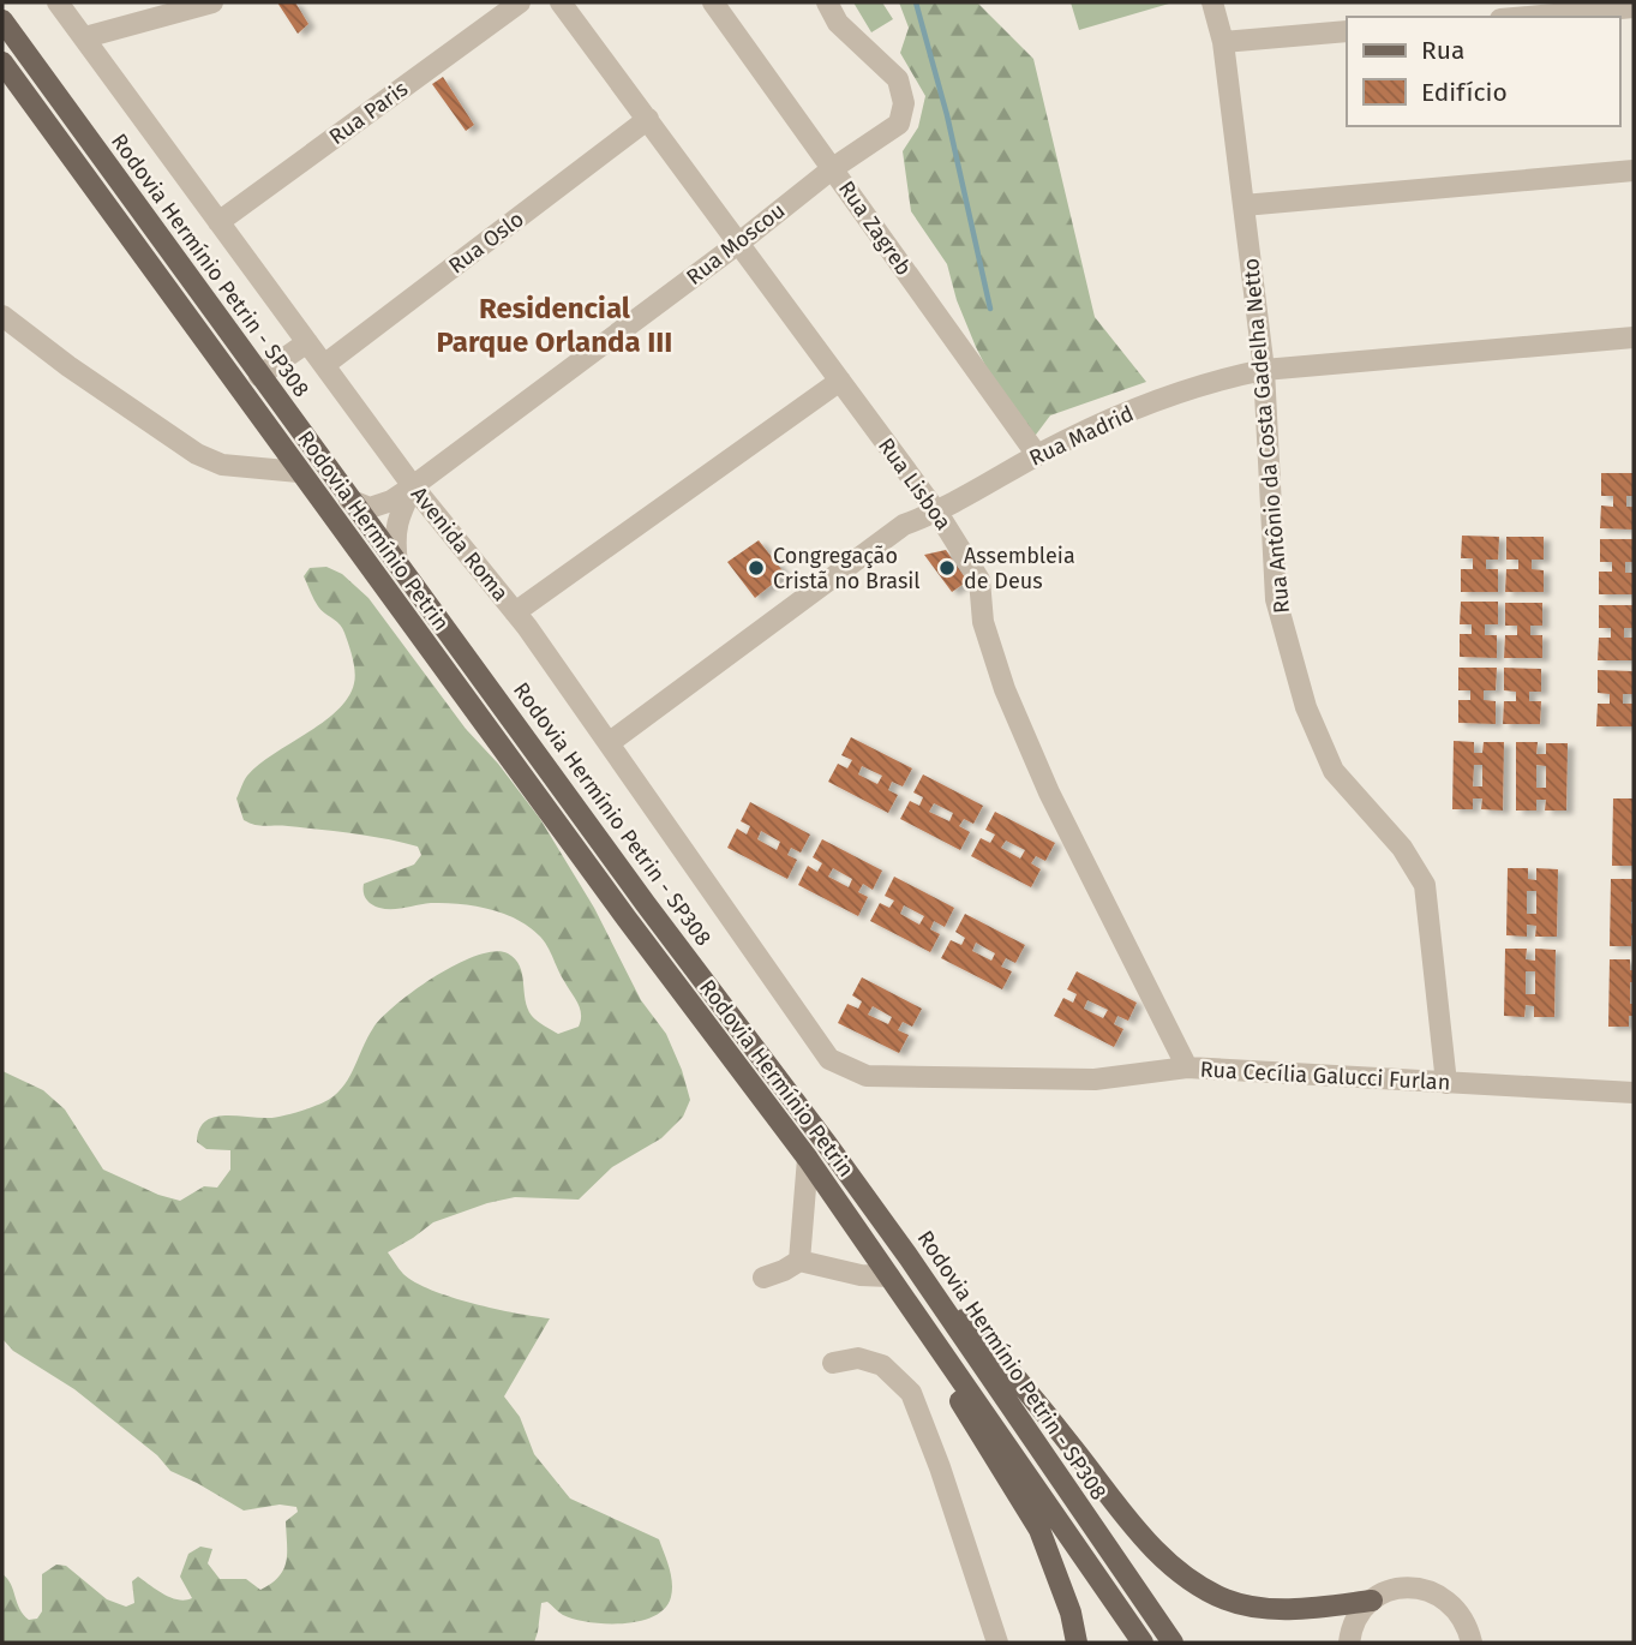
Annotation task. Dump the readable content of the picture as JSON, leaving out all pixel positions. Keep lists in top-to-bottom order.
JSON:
{
  "streets": {
    "main road": ["Rodovia Hermínio Petrin - SP308", "Rodovia Hermínio Petrin"],
    "street": [
      "Rua Paris",
      "Rua Zagreb",
      "Rua Oslo",
      "Rua Moscou",
      "Rua Madrid",
      "Rua Antônio da Costa Gadelha Netto",
      "Rua Lisboa",
      "Avenida Roma",
      "Rua Cecília Galucci Furlan"
    ]
  },
  "crossings": [
    ["Rua Paris", "Avenida Roma"],
    ["Rua Zagreb", "Rua Moscou"],
    ["Rua Zagreb", "Rua Madrid"],
    ["Rua Oslo", "Rua Lisboa"],
    ["Rua Oslo", "Avenida Roma"],
    ["Rua Moscou", "Rodovia Hermínio Petrin - SP308"],
    ["Rua Moscou", "Rua Lisboa"],
    ["Rua Moscou", "Avenida Roma"],
    ["Rua Madrid", "Rua Antônio da Costa Gadelha Netto"],
    ["Rua Madrid", "Rua Lisboa"],
    ["Rua Madrid", "Avenida Roma"],
    ["Rua Antônio da Costa Gadelha Netto", "Rua Cecília Galucci Furlan"],
    ["Rua Lisboa", "Rua Cecília Galucci Furlan"],
    ["Avenida Roma", "Rua Cecília Galucci Furlan"]
  ],
  "districts": ["Residencial Parque Orlanda III"],
  "places": ["Congregação Cristã no Brasil", "Assembleia de Deus"],
  "legend": ["Rua", "Edifício"]
}
